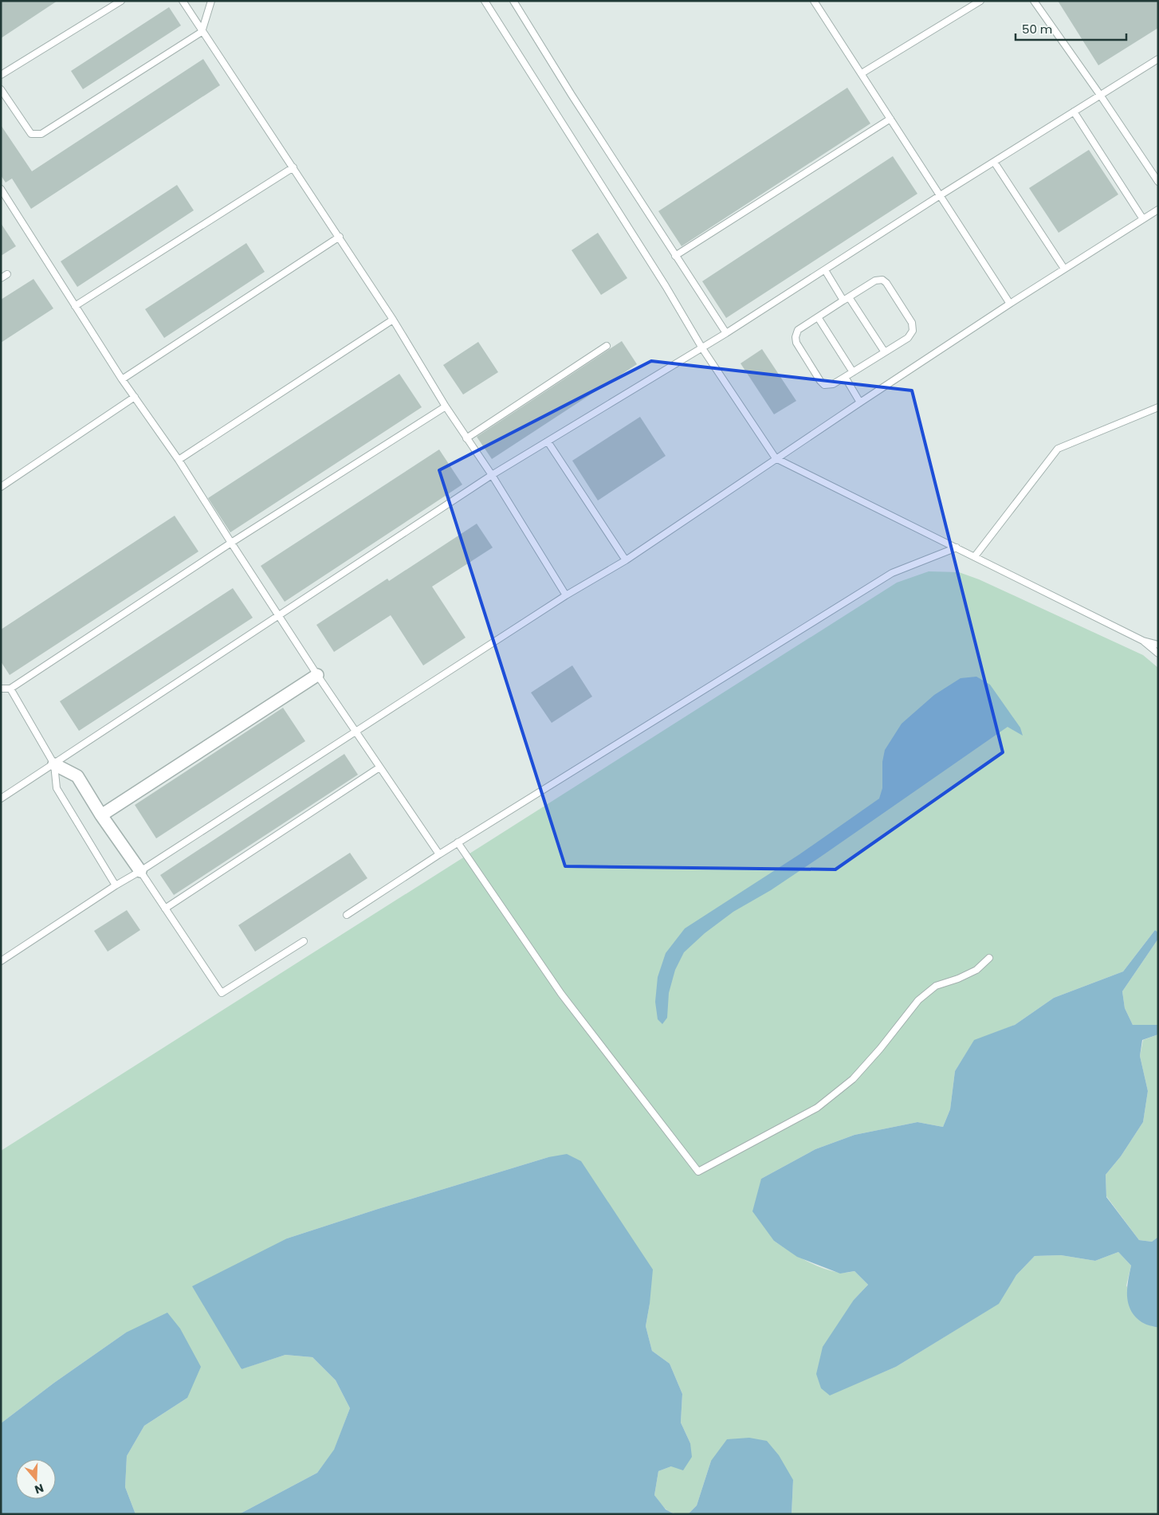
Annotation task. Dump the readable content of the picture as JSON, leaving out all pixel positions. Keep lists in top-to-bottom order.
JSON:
{
  "scale_bar": "50 m",
  "north": "bottom"
}
